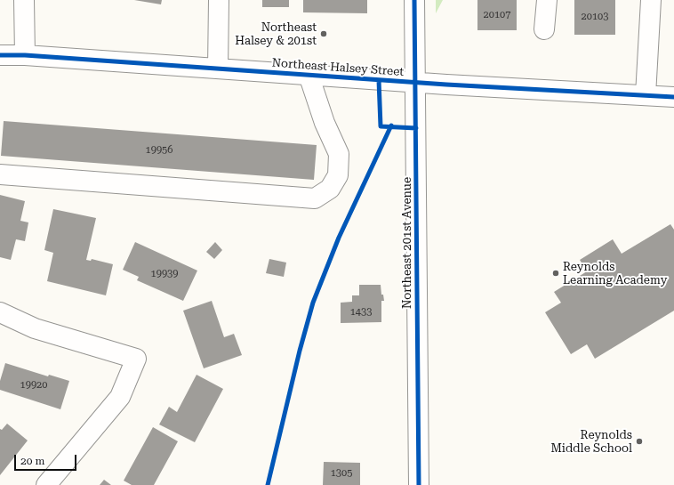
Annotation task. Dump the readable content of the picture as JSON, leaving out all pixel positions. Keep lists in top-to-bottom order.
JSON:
{
  "streets": {
    "street": ["Northeast Halsey Street", "Northeast 201st Avenue"]
  },
  "crossings": [
    ["Northeast Halsey Street", "Northeast 201st Avenue"]
  ],
  "places": ["Northeast Halsey & 201st", "Reynolds Learning Academy", "Reynolds Middle School"],
  "house_numbers": [
    "20107",
    "20103",
    "19956",
    "19939",
    "1433",
    "19920",
    "1305"
  ],
  "scale_bar": "20 m"
}
